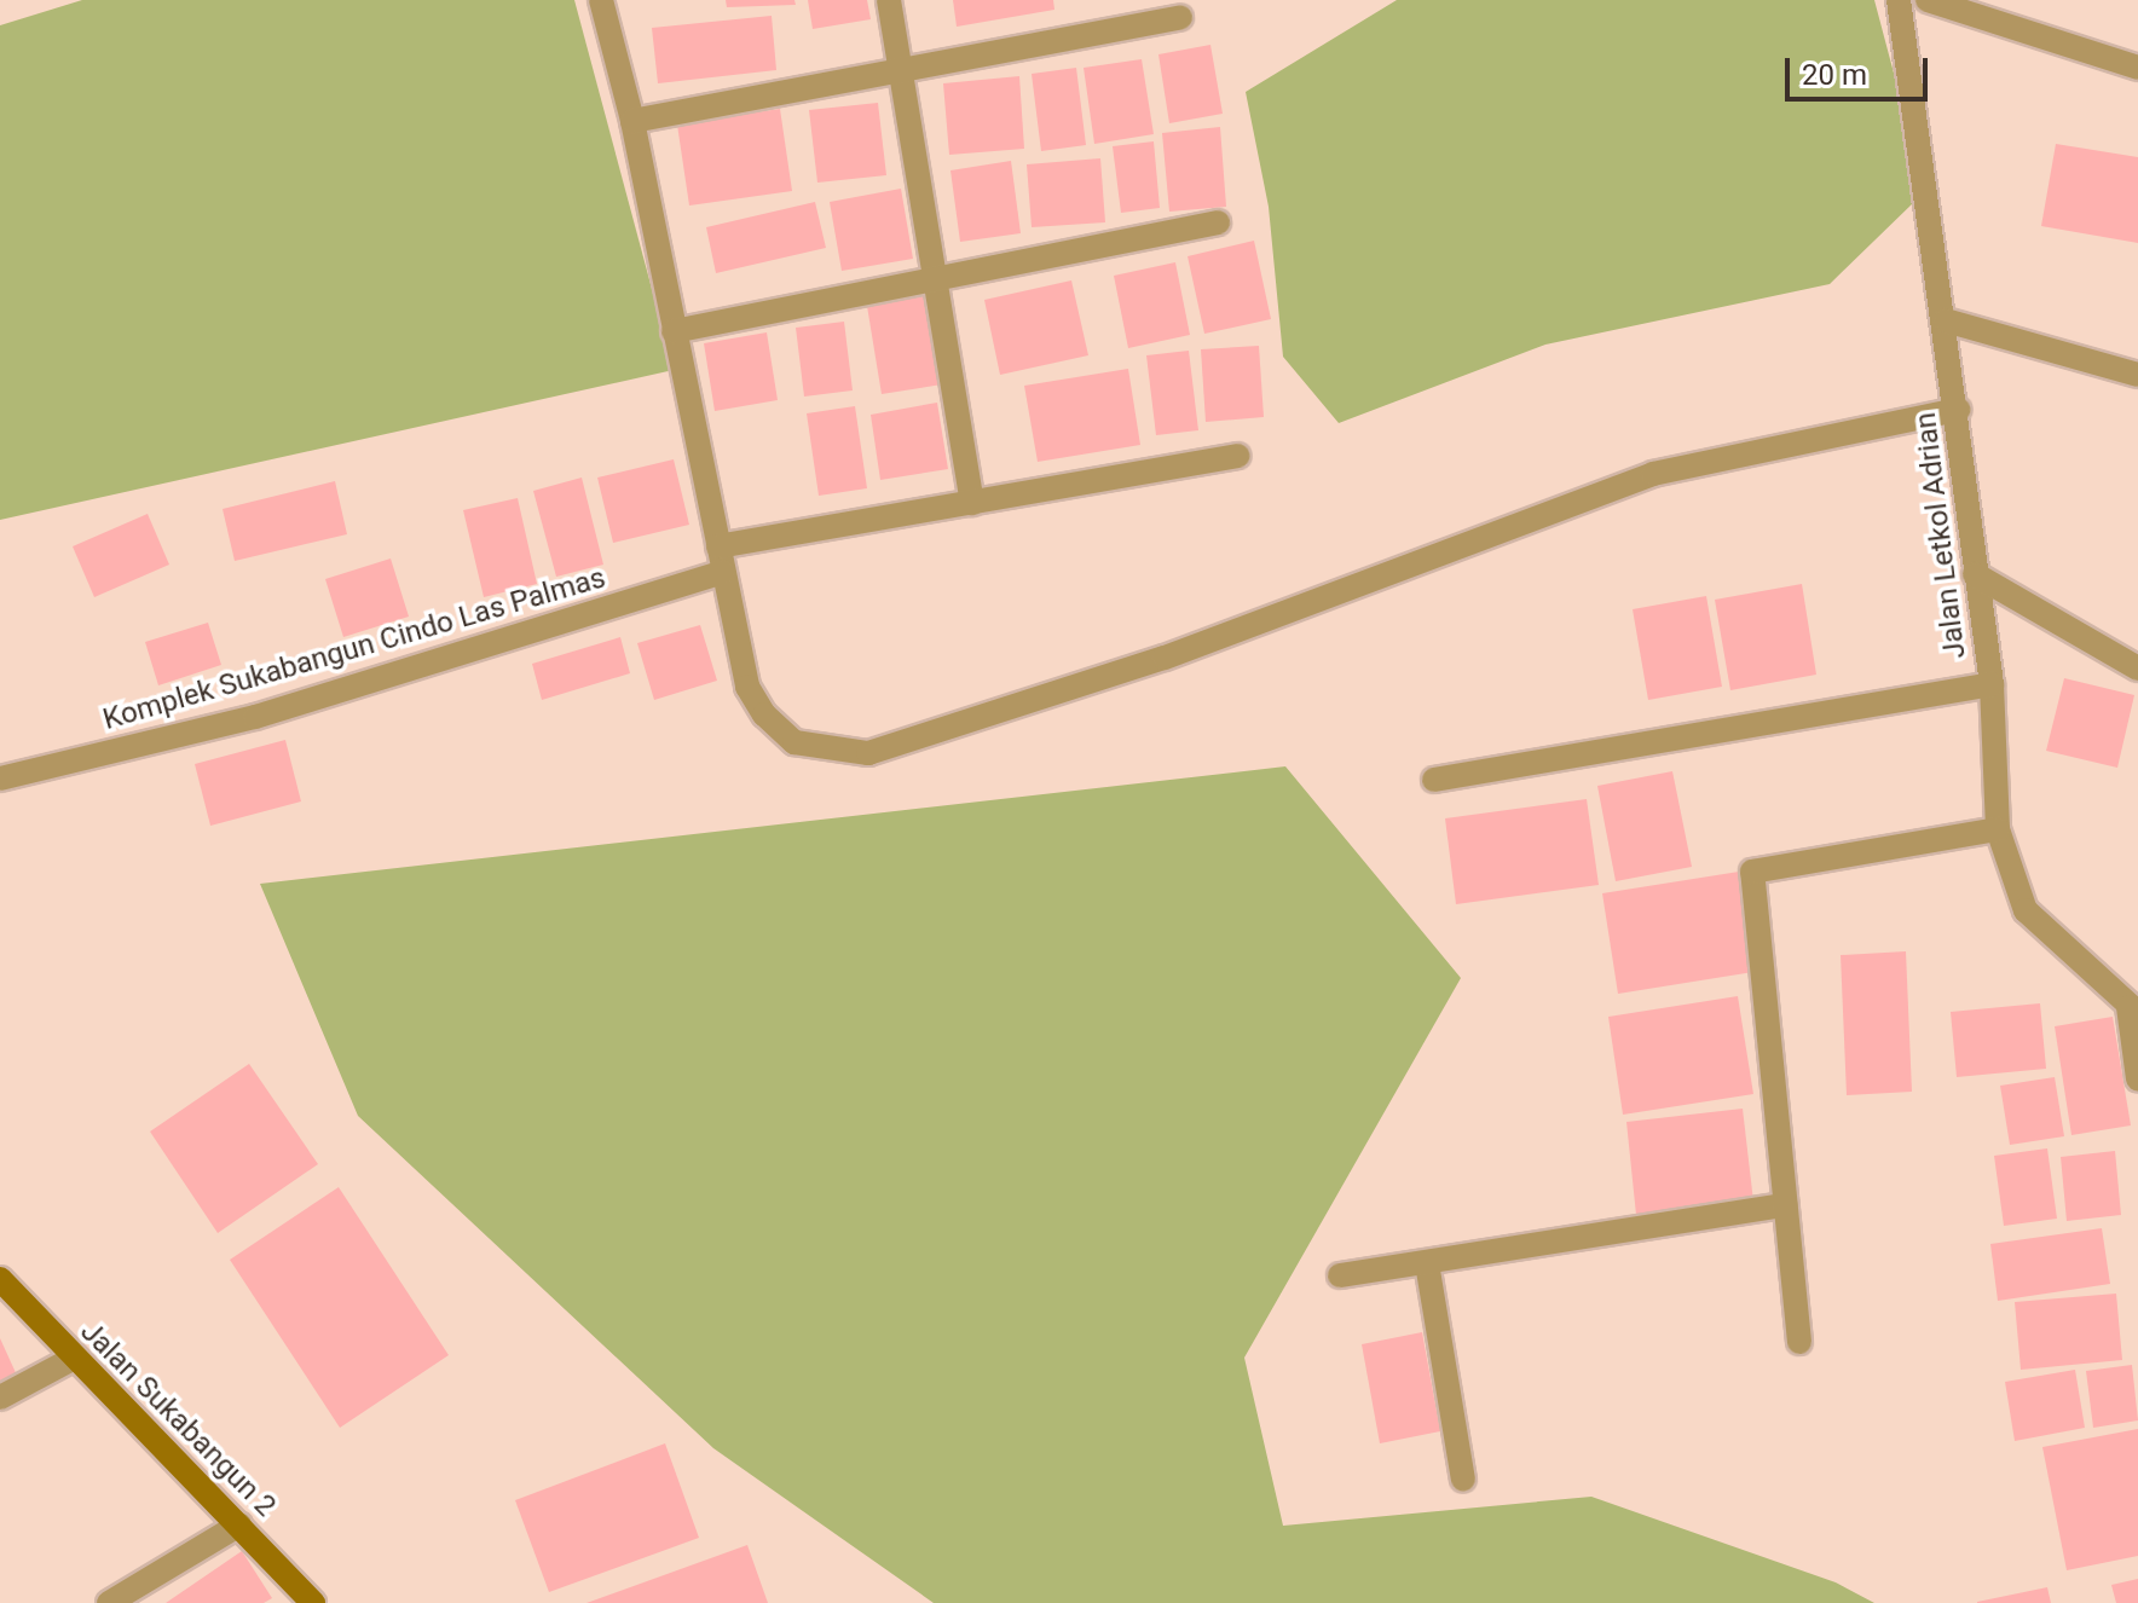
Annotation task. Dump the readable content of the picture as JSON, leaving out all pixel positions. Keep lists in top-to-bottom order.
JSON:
{
  "streets": {
    "street": ["Jalan Letkol Adrian", "Komplek Sukabangun Cindo Las Palmas", "Jalan Sukabangun 2"]
  },
  "scale_bar": "20 m"
}
